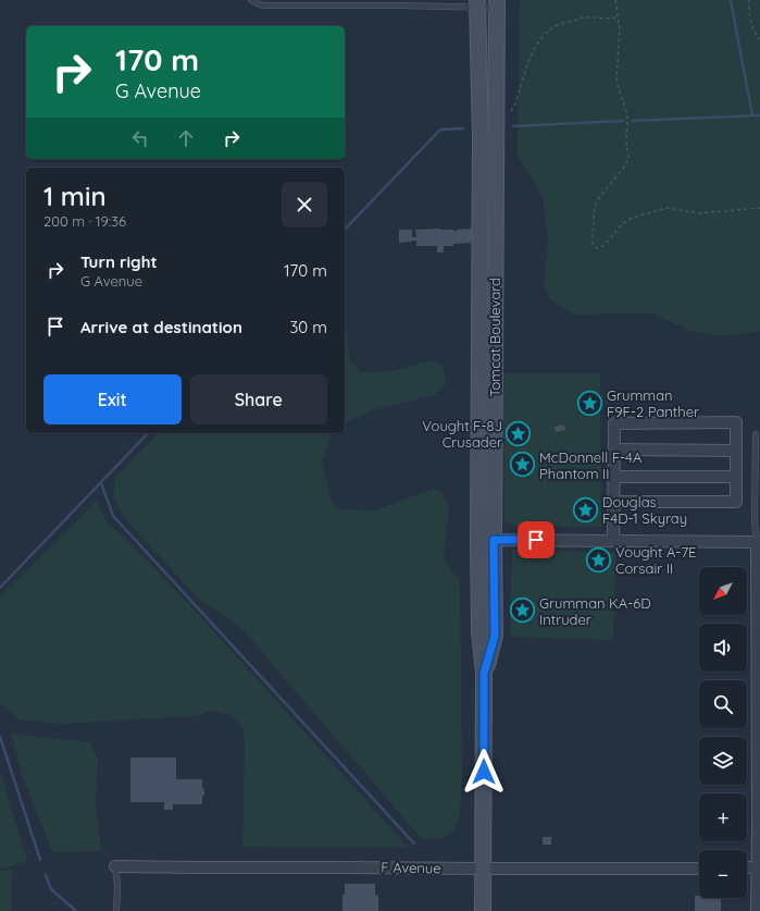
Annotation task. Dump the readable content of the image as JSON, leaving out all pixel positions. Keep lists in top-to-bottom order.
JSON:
{
  "streets": {
    "main road": ["Tomcat Boulevard"],
    "street": ["F Avenue"]
  },
  "crossings": [
    ["Tomcat Boulevard", "F Avenue"]
  ],
  "places": {
    "place": [
      "Grumman F9F-2 Panther",
      "Vought F-8J Crusader",
      "McDonnell F-4A Phantom II",
      "Douglas F4D-1 Skyray",
      "Vought A-7E Corsair II",
      "Grumman KA-6D Intruder"
    ]
  },
  "north": "bottom left",
  "page": {
    "turn": ["170 m", "G Avenue"],
    "heading": ["1 min", "200 m · 19:36"],
    "list": [
      {
        "name": "Turn right",
        "note": "G Avenue",
        "value": "170 m"
      },
      {
        "name": "Arrive at destination",
        "value": "30 m"
      }
    ],
    "buttons": ["Exit", "Share"],
    "map_buttons": ["+", "−"]
  }
}
